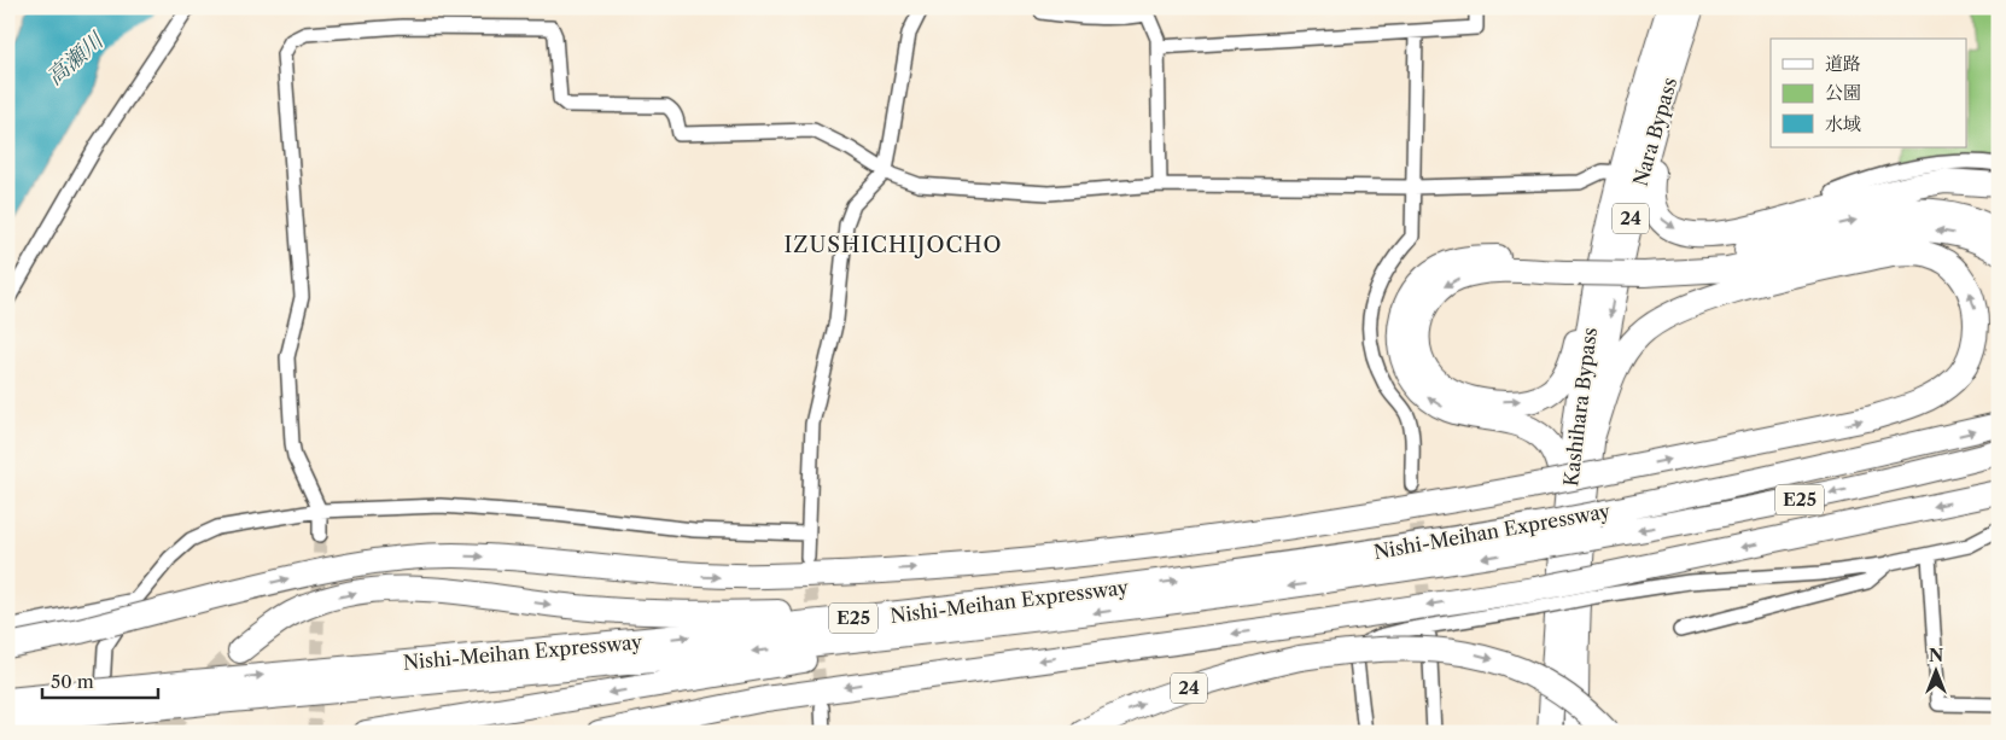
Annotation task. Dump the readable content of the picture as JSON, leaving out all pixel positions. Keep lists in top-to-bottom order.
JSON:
{
  "streets": {
    "highway": [
      "Nara Bypass",
      "24",
      "Kashihara Bypass",
      "E25",
      "Nishi-Meihan Expressway"
    ]
  },
  "crossings": [
    ["Nara Bypass", "Kashihara Bypass"]
  ],
  "districts": ["IZUSHICHIJOCHO"],
  "water": ["高瀬川"],
  "legend": ["道路", "公園", "水域"],
  "scale_bar": "50 m",
  "north": "top"
}
